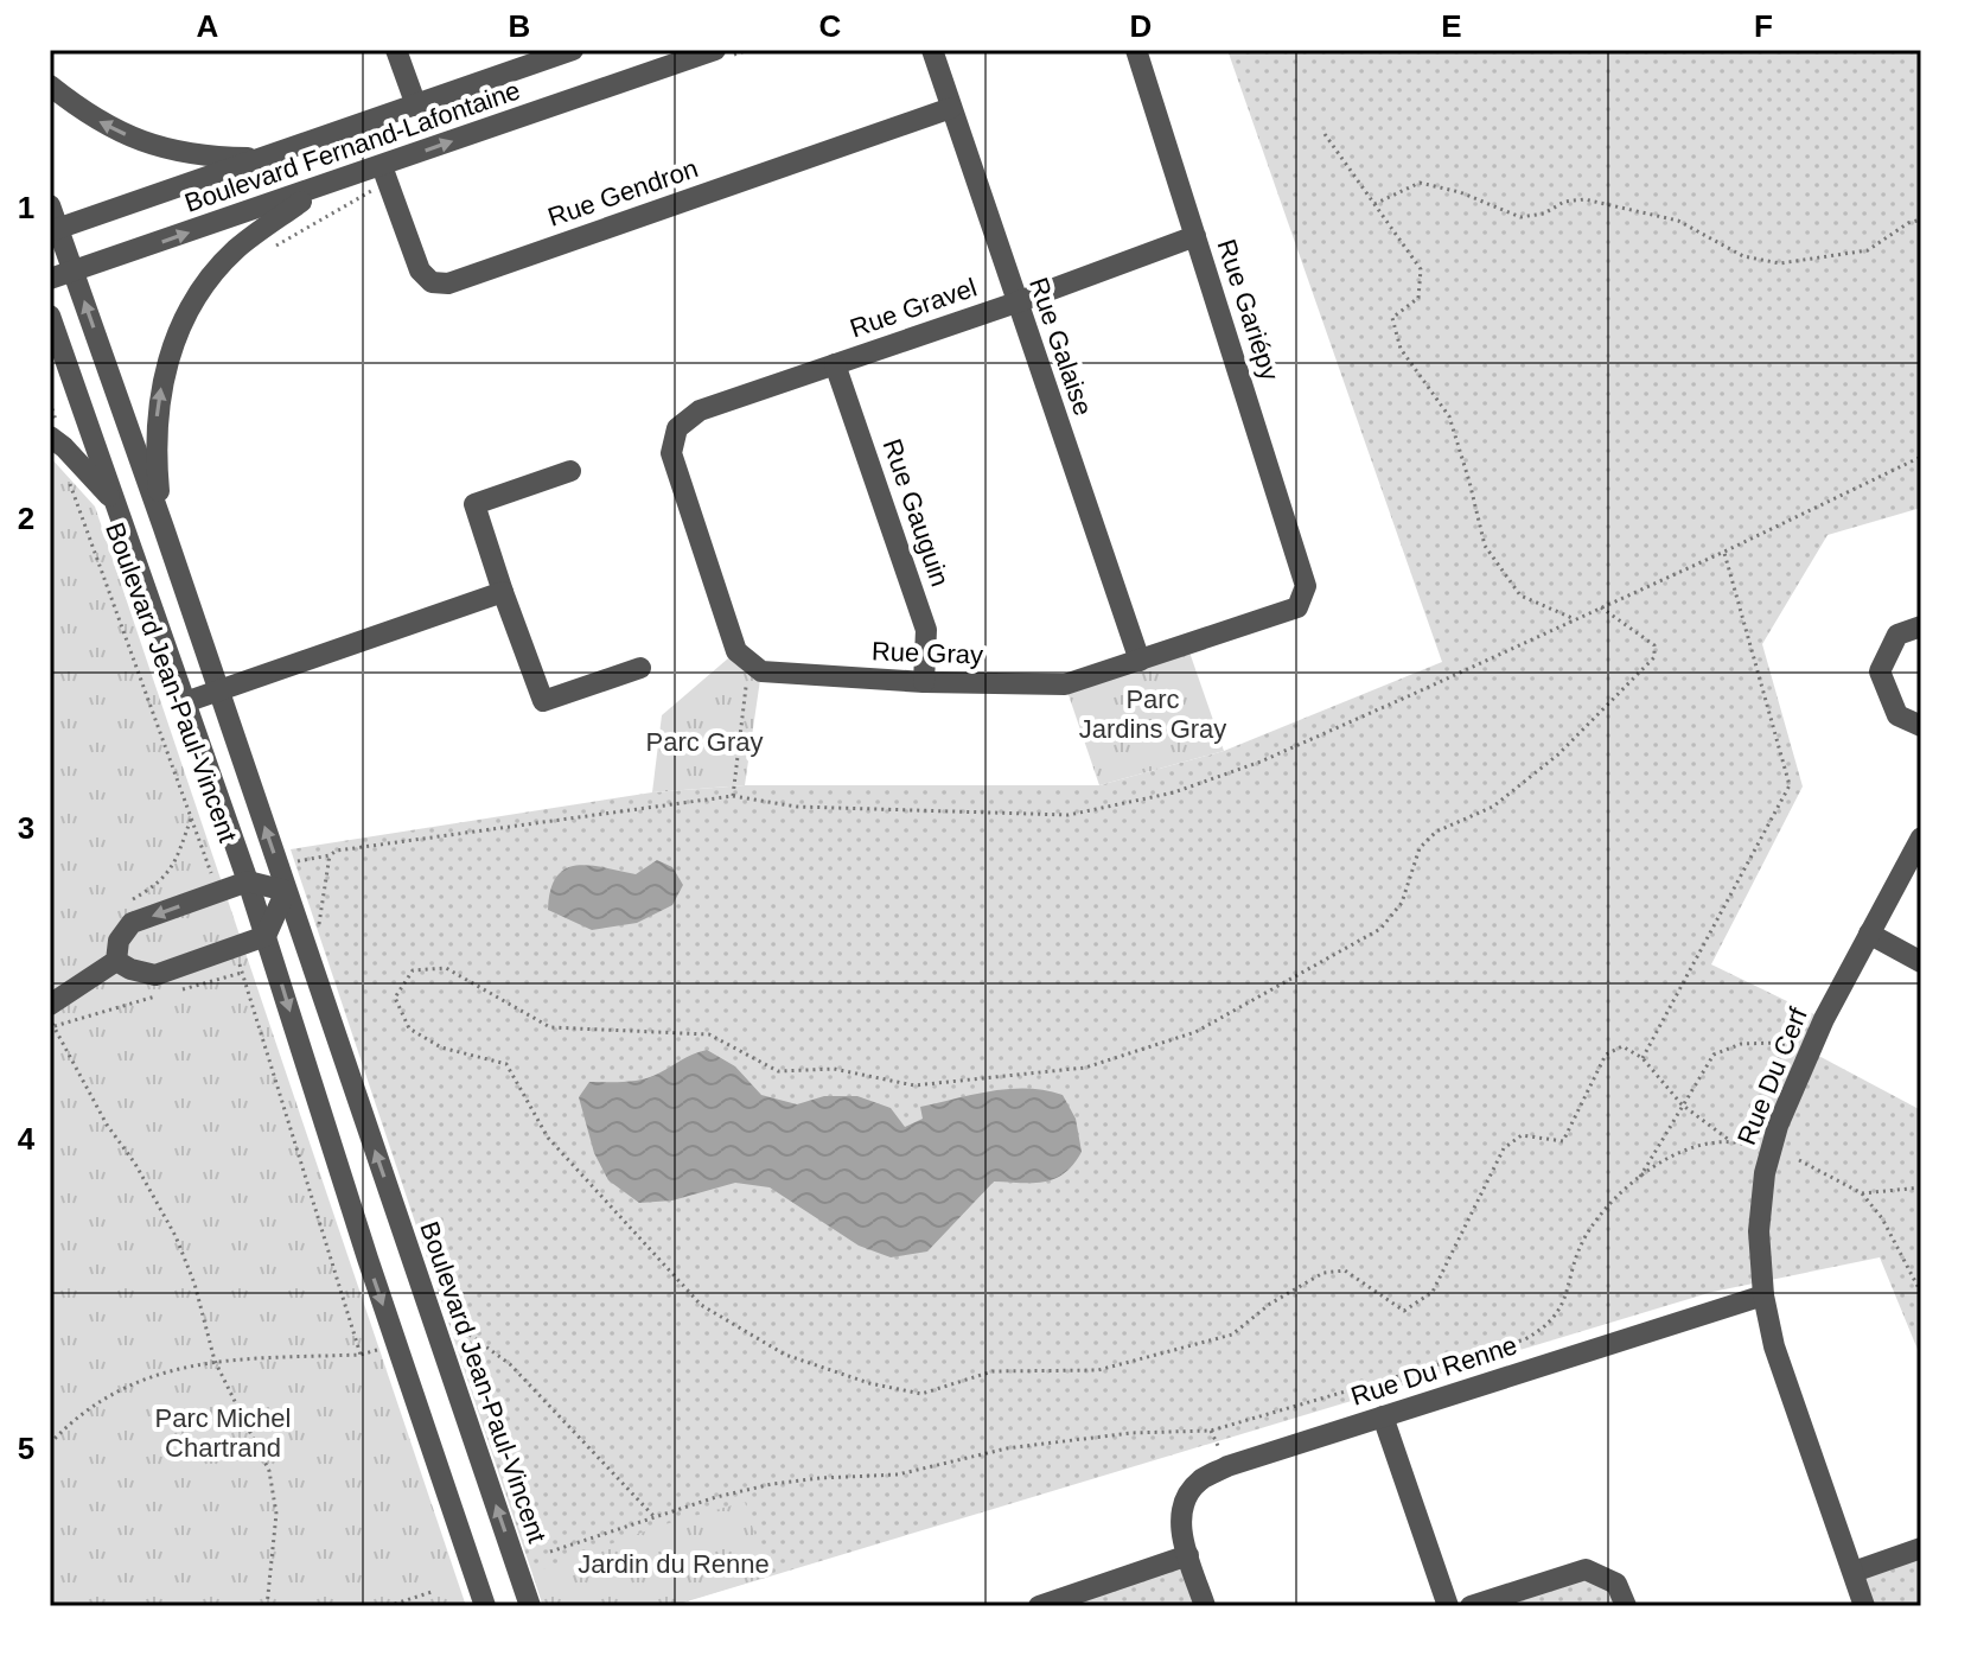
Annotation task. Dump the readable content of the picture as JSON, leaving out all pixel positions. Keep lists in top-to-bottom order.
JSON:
{
  "streets": {
    "street": [
      "Boulevard Fernand-Lafontaine",
      "Rue Gendron",
      "Rue Gravel",
      "Rue Gariépy",
      "Rue Galaise",
      "Rue Gauguin",
      "Rue Gray",
      "Boulevard Jean-Paul-Vincent",
      "Rue Du Cerf",
      "Rue Du Renne"
    ]
  },
  "crossings": [
    ["Boulevard Fernand-Lafontaine", "Rue Gendron"],
    ["Boulevard Fernand-Lafontaine", "Boulevard Jean-Paul-Vincent"],
    ["Rue Gendron", "Rue Galaise"],
    ["Rue Gravel", "Rue Gariépy"],
    ["Rue Gravel", "Rue Galaise"],
    ["Rue Gravel", "Rue Gauguin"],
    ["Rue Gravel", "Rue Gray"],
    ["Rue Gariépy", "Rue Gray"],
    ["Rue Galaise", "Rue Gray"],
    ["Rue Gauguin", "Rue Gray"],
    ["Rue Du Cerf", "Rue Du Renne"]
  ],
  "parks": [
    "Parc Jardins Gray",
    "Parc Gray",
    "Parc Michel Chartrand",
    "Jardin du Renne"
  ],
  "grid": {
    "columns": [
      "A",
      "B",
      "C",
      "D",
      "E",
      "F"
    ],
    "rows": [
      "1",
      "2",
      "3",
      "4",
      "5"
    ]
  }
}
